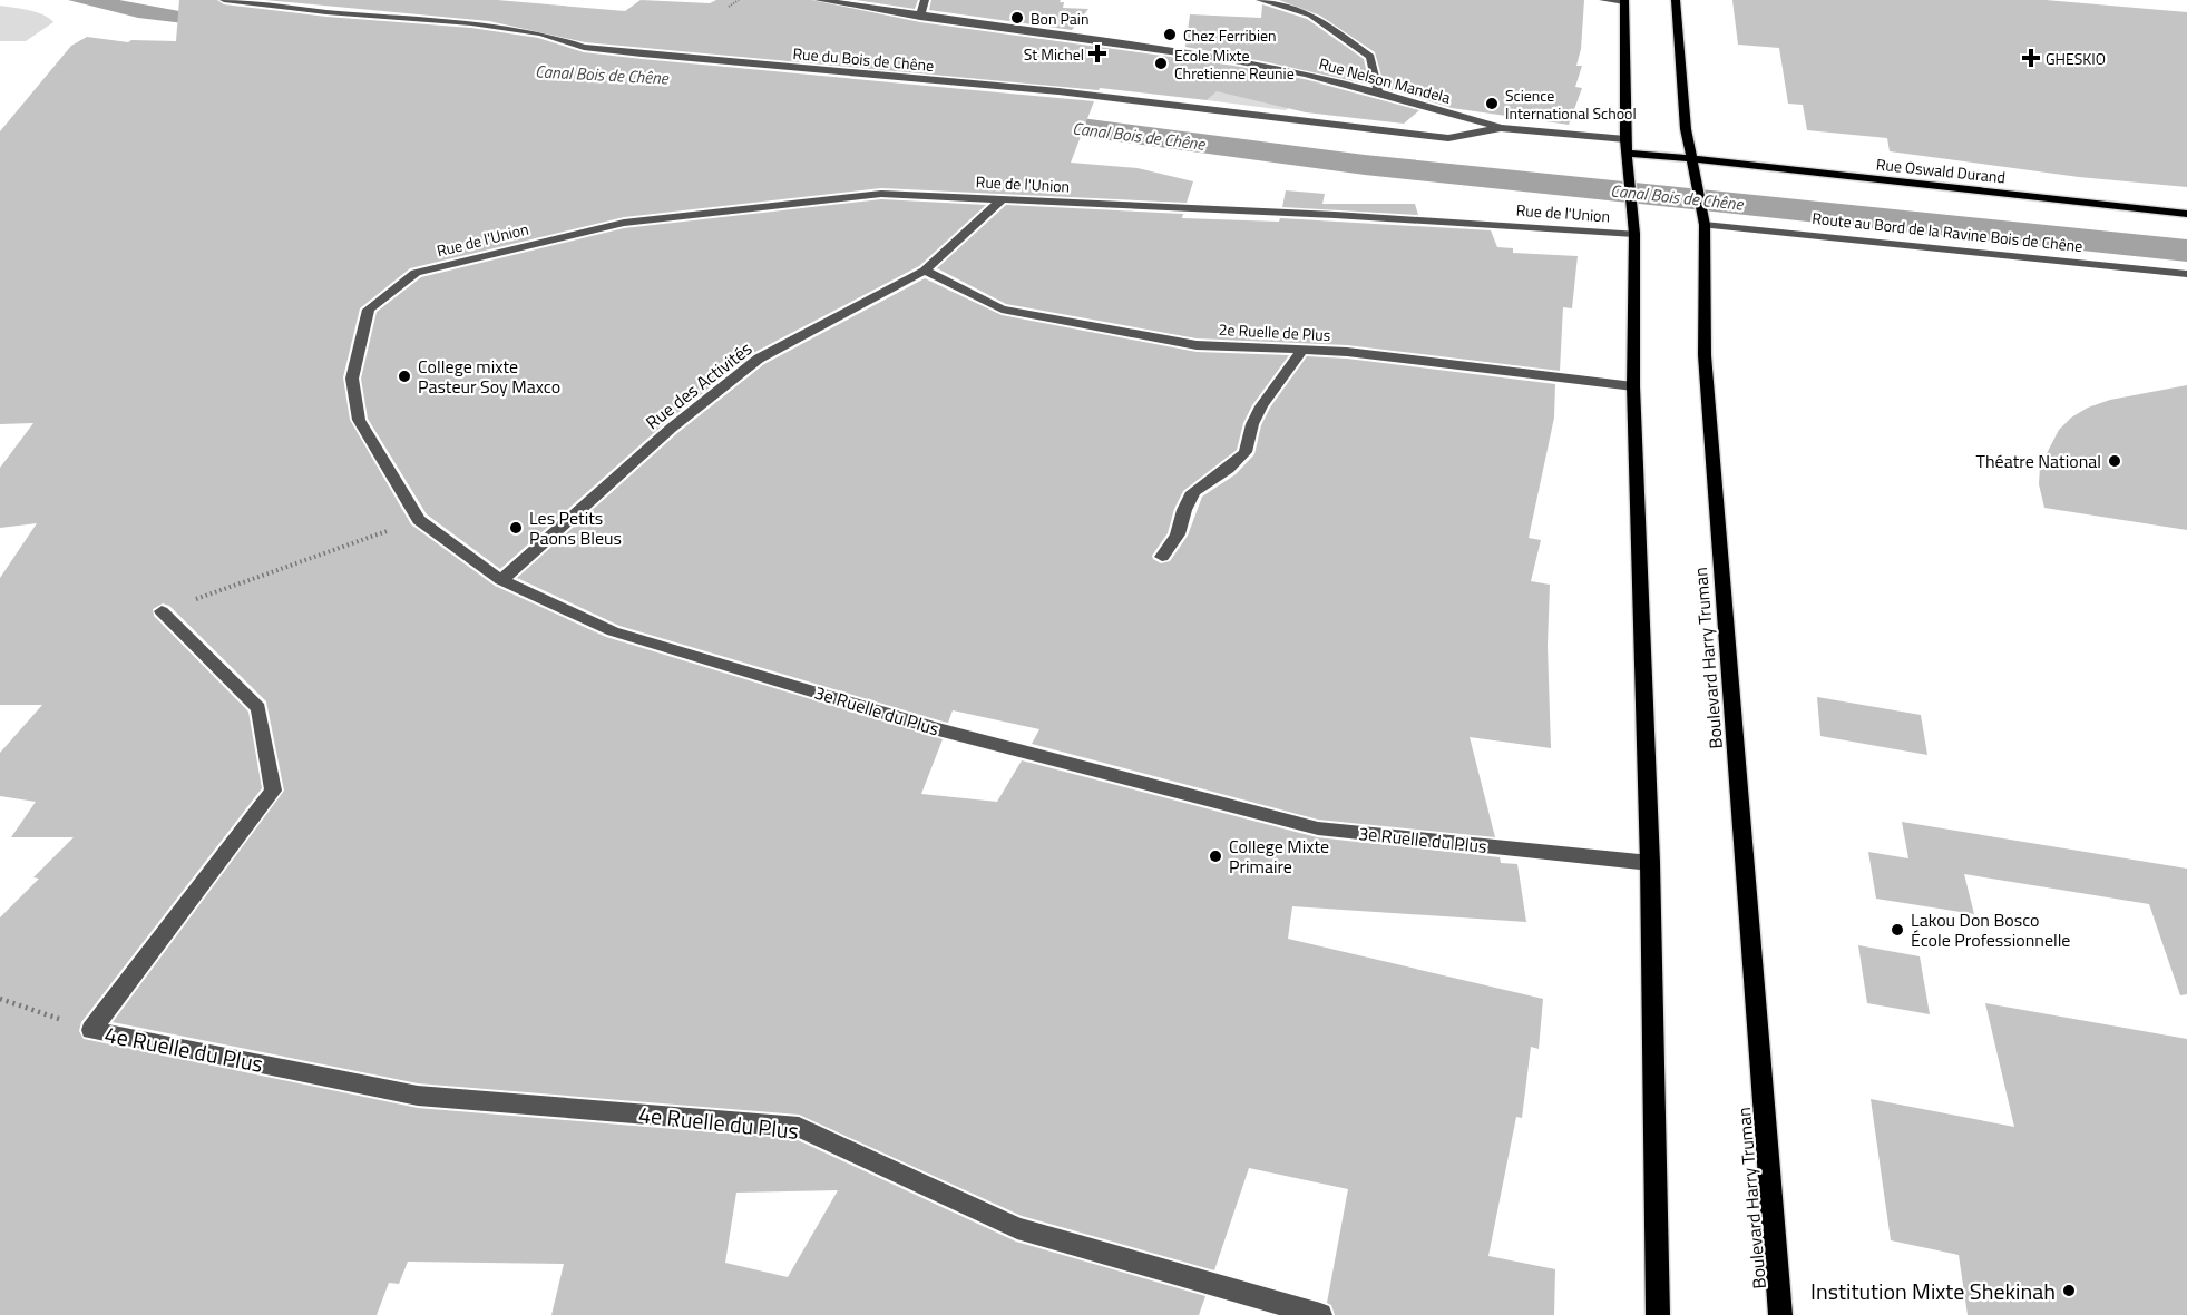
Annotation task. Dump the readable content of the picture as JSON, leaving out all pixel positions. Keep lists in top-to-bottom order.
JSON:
{
  "streets": {
    "main road": ["Rue Oswald Durand", "Boulevard Harry Truman"],
    "street": [
      "Rue du Bois de Chêne",
      "Rue Nelson Mandela",
      "Rue de l'Union",
      "Route au Bord de la Ravine Bois de Chêne",
      "2e Ruelle de Plus",
      "Rue des Activités",
      "3e Ruelle du Plus",
      "4e Ruelle du Plus"
    ]
  },
  "crossings": [
    ["Rue du Bois de Chêne", "Rue Nelson Mandela"],
    ["Rue Oswald Durand", "Boulevard Harry Truman"],
    ["Rue de l'Union", "Rue des Activités"],
    ["Rue de l'Union", "3e Ruelle du Plus"],
    ["Route au Bord de la Ravine Bois de Chêne", "Boulevard Harry Truman"],
    ["2e Ruelle de Plus", "Rue des Activités"],
    ["Rue des Activités", "3e Ruelle du Plus"]
  ],
  "water": ["Canal Bois de Chêne"],
  "places": {
    "other": [
      "Bon Pain",
      "Chez Ferribien",
      "Ecole Mixte Chretienne Reunie",
      "Science International School",
      "College mixte Pasteur Soy Maxco",
      "Théatre National",
      "Les Petits Paons Bleus",
      "College Mixte Primaire",
      "Lakou Don Bosco École Professionnelle",
      "Institution Mixte Shekinah"
    ],
    "health": ["St Michel", "GHESKIO"]
  }
}
